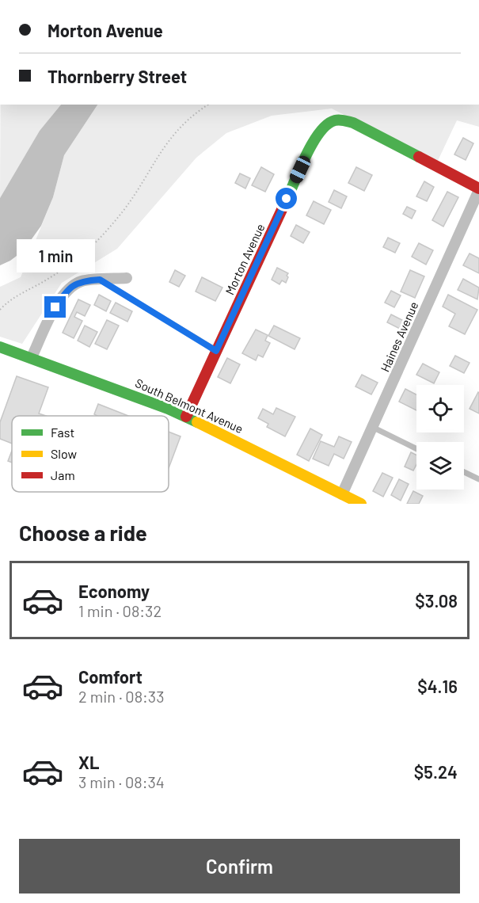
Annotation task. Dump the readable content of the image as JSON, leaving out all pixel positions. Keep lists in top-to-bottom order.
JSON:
{
  "streets": {
    "street": ["Morton Avenue", "Haines Avenue", "South Belmont Avenue"]
  },
  "crossings": [
    ["Morton Avenue", "Haines Avenue"],
    ["Morton Avenue", "South Belmont Avenue"],
    ["Haines Avenue", "South Belmont Avenue"]
  ],
  "legend": ["Fast", "Slow", "Jam"],
  "page": {
    "banner": ["Morton Avenue", "Thornberry Street"],
    "bubble": "1 min",
    "heading": "Choose a ride",
    "list": [
      {
        "name": "Economy",
        "note": "1 min · 08:32",
        "value": "$3.08"
      },
      {
        "name": "Comfort",
        "note": "2 min · 08:33",
        "value": "$4.16"
      },
      {
        "name": "XL",
        "note": "3 min · 08:34",
        "value": "$5.24"
      }
    ],
    "buttons": "Confirm"
  }
}
